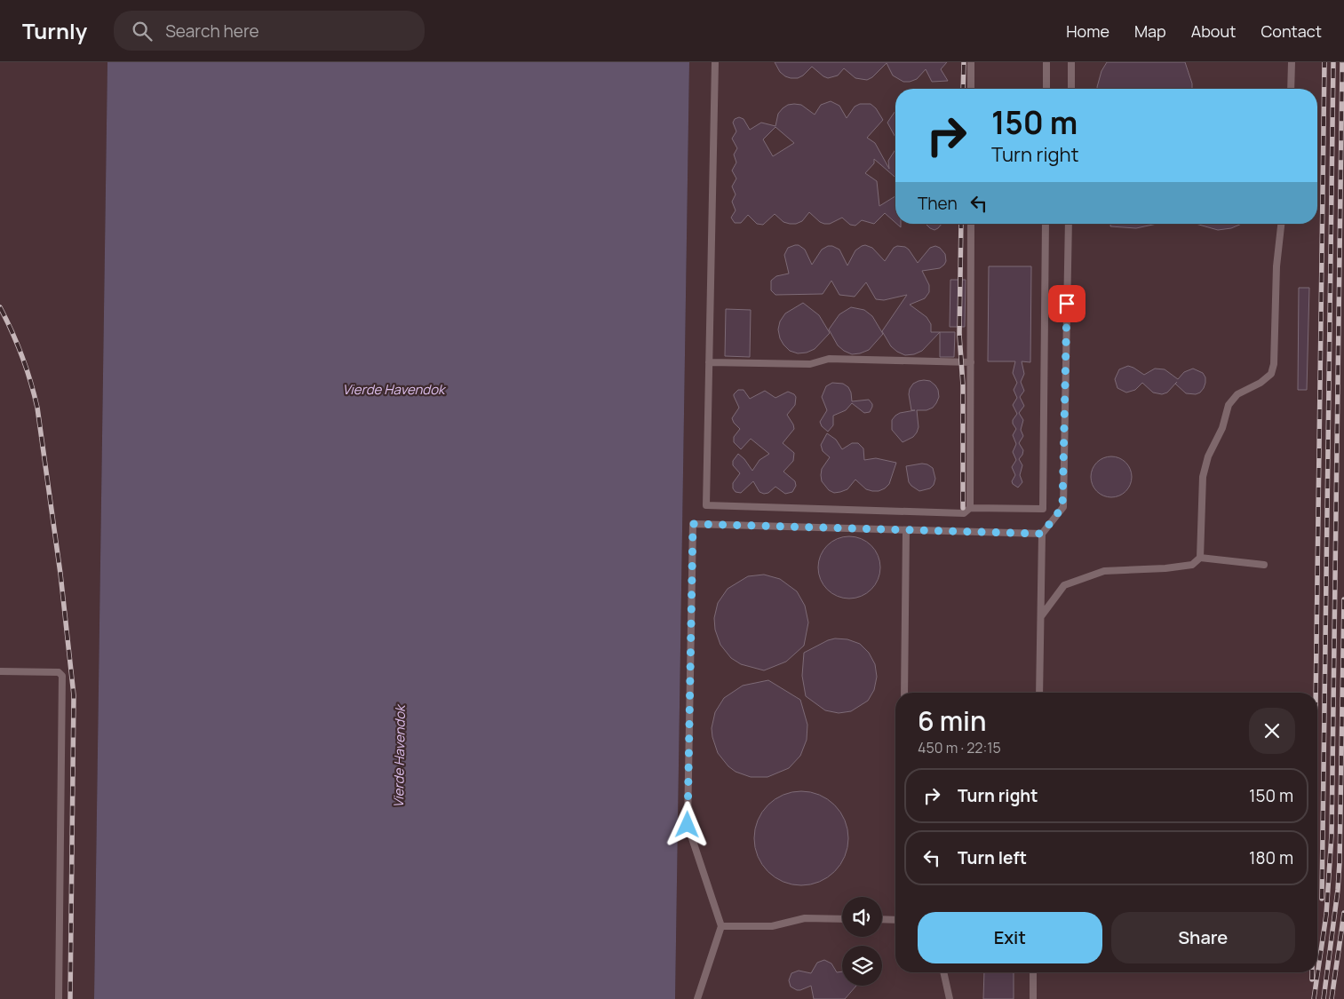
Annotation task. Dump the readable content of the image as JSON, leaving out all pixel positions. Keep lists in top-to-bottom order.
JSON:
{
  "water": ["Vierde Havendok"],
  "page": {
    "header": "Turnly",
    "search": "Search here",
    "nav": [
      "Home",
      "Map",
      "About",
      "Contact"
    ],
    "turn": ["150 m", "Turn right"],
    "then": "Then",
    "heading": ["6 min", "450 m · 22:15"],
    "list": [
      {
        "name": "Turn right",
        "value": "150 m"
      },
      {
        "name": "Turn left",
        "value": "180 m"
      }
    ],
    "buttons": ["Exit", "Share"]
  }
}
